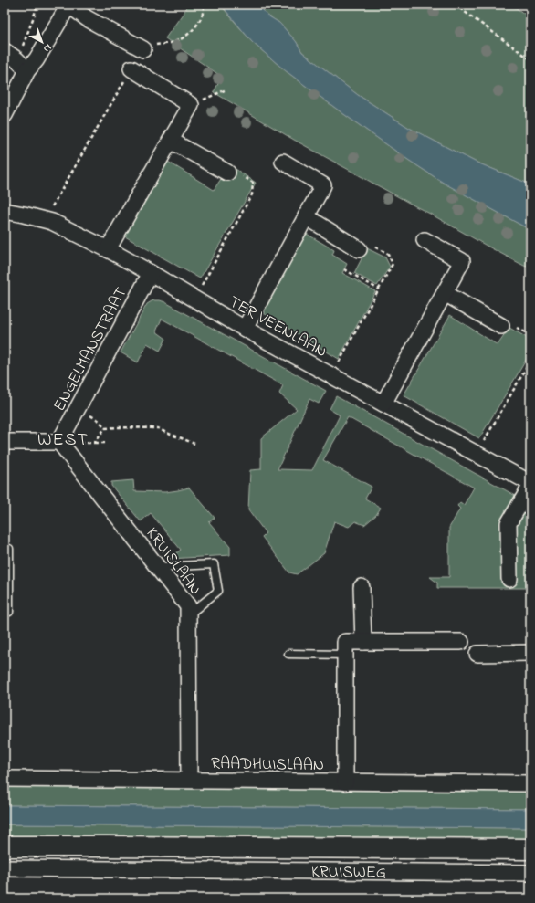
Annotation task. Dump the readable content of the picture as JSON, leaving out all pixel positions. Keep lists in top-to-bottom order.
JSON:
{
  "streets": {
    "street": [
      "TER VEENLAAN",
      "ENGELMANSTRAAT",
      "KRUISLAAN",
      "RAADHUISLAAN",
      "KRUISWEG"
    ]
  },
  "crossings": [
    ["TER VEENLAAN", "ENGELMANSTRAAT"],
    ["ENGELMANSTRAAT", "KRUISLAAN"],
    ["KRUISLAAN", "RAADHUISLAAN"]
  ],
  "districts": ["WEST"],
  "north": "bottom right"
}
